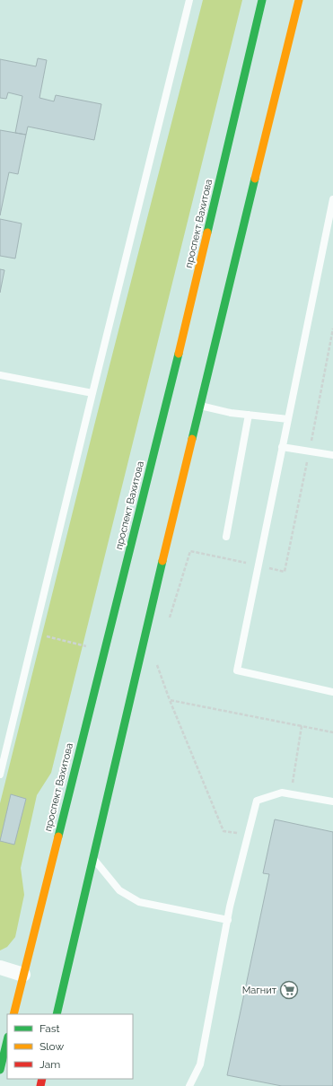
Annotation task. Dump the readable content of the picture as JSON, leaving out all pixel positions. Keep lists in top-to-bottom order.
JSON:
{
  "streets": {
    "main road": ["проспект Вахитова"]
  },
  "places": {
    "supermarket": ["Магнит"]
  },
  "legend": ["Fast", "Slow", "Jam"]
}
